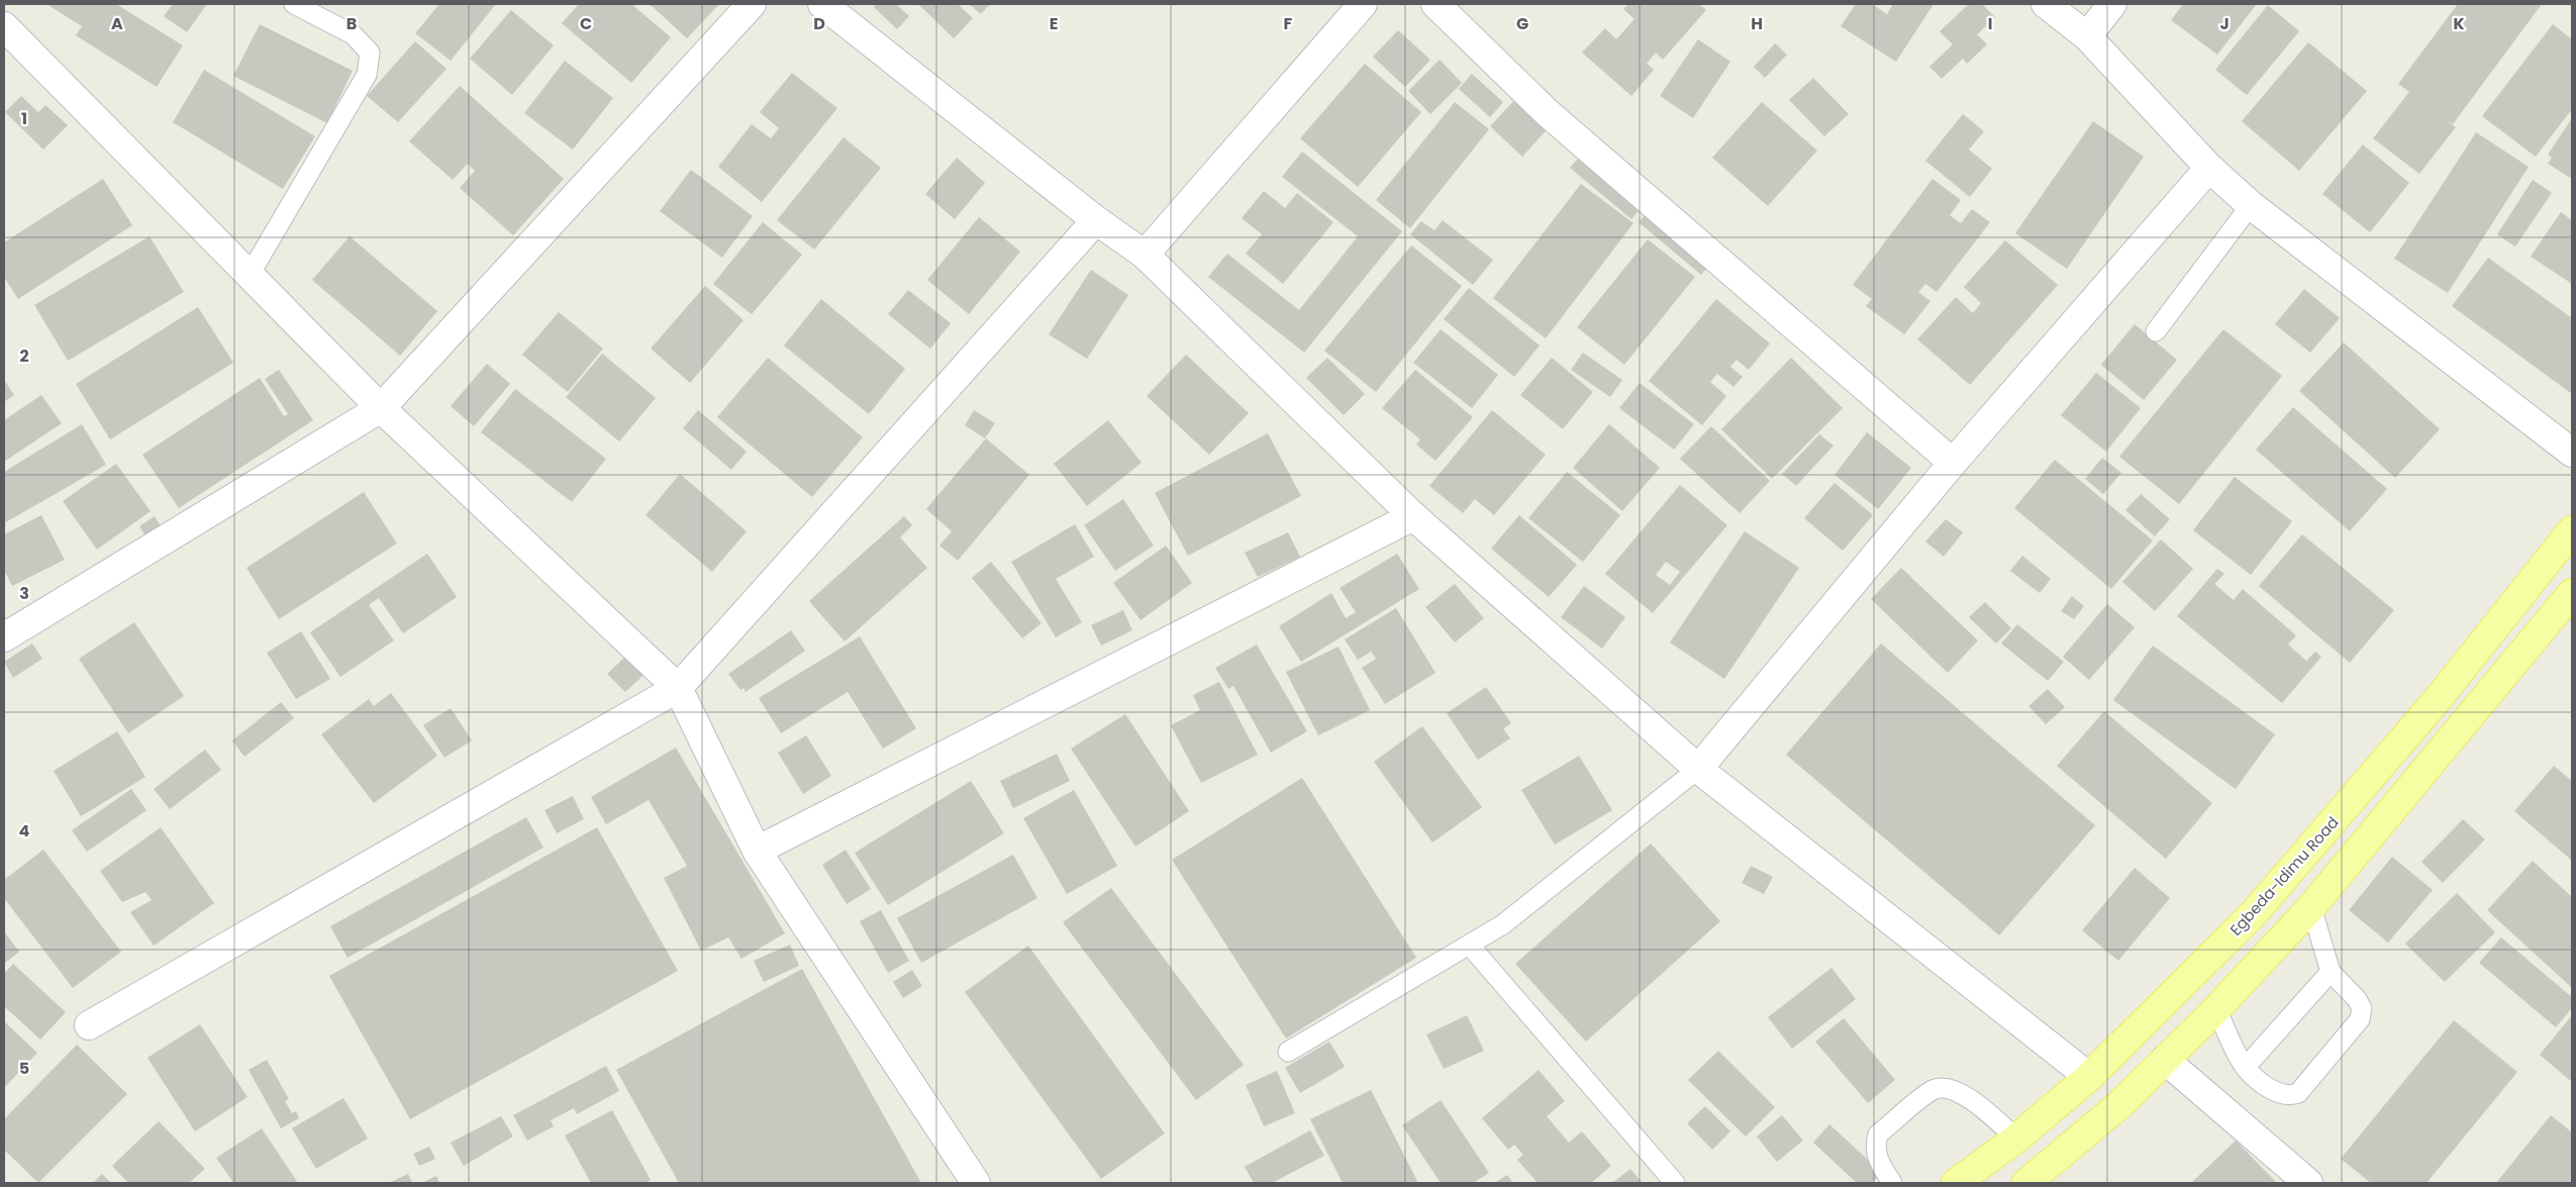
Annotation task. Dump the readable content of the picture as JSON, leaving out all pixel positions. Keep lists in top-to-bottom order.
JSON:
{
  "streets": {
    "main road": ["Egbeda-Idimu Road"]
  },
  "grid": {
    "columns": [
      "A",
      "B",
      "C",
      "D",
      "E",
      "F",
      "G",
      "H",
      "I",
      "J",
      "K"
    ],
    "rows": [
      "1",
      "2",
      "3",
      "4",
      "5"
    ]
  }
}
